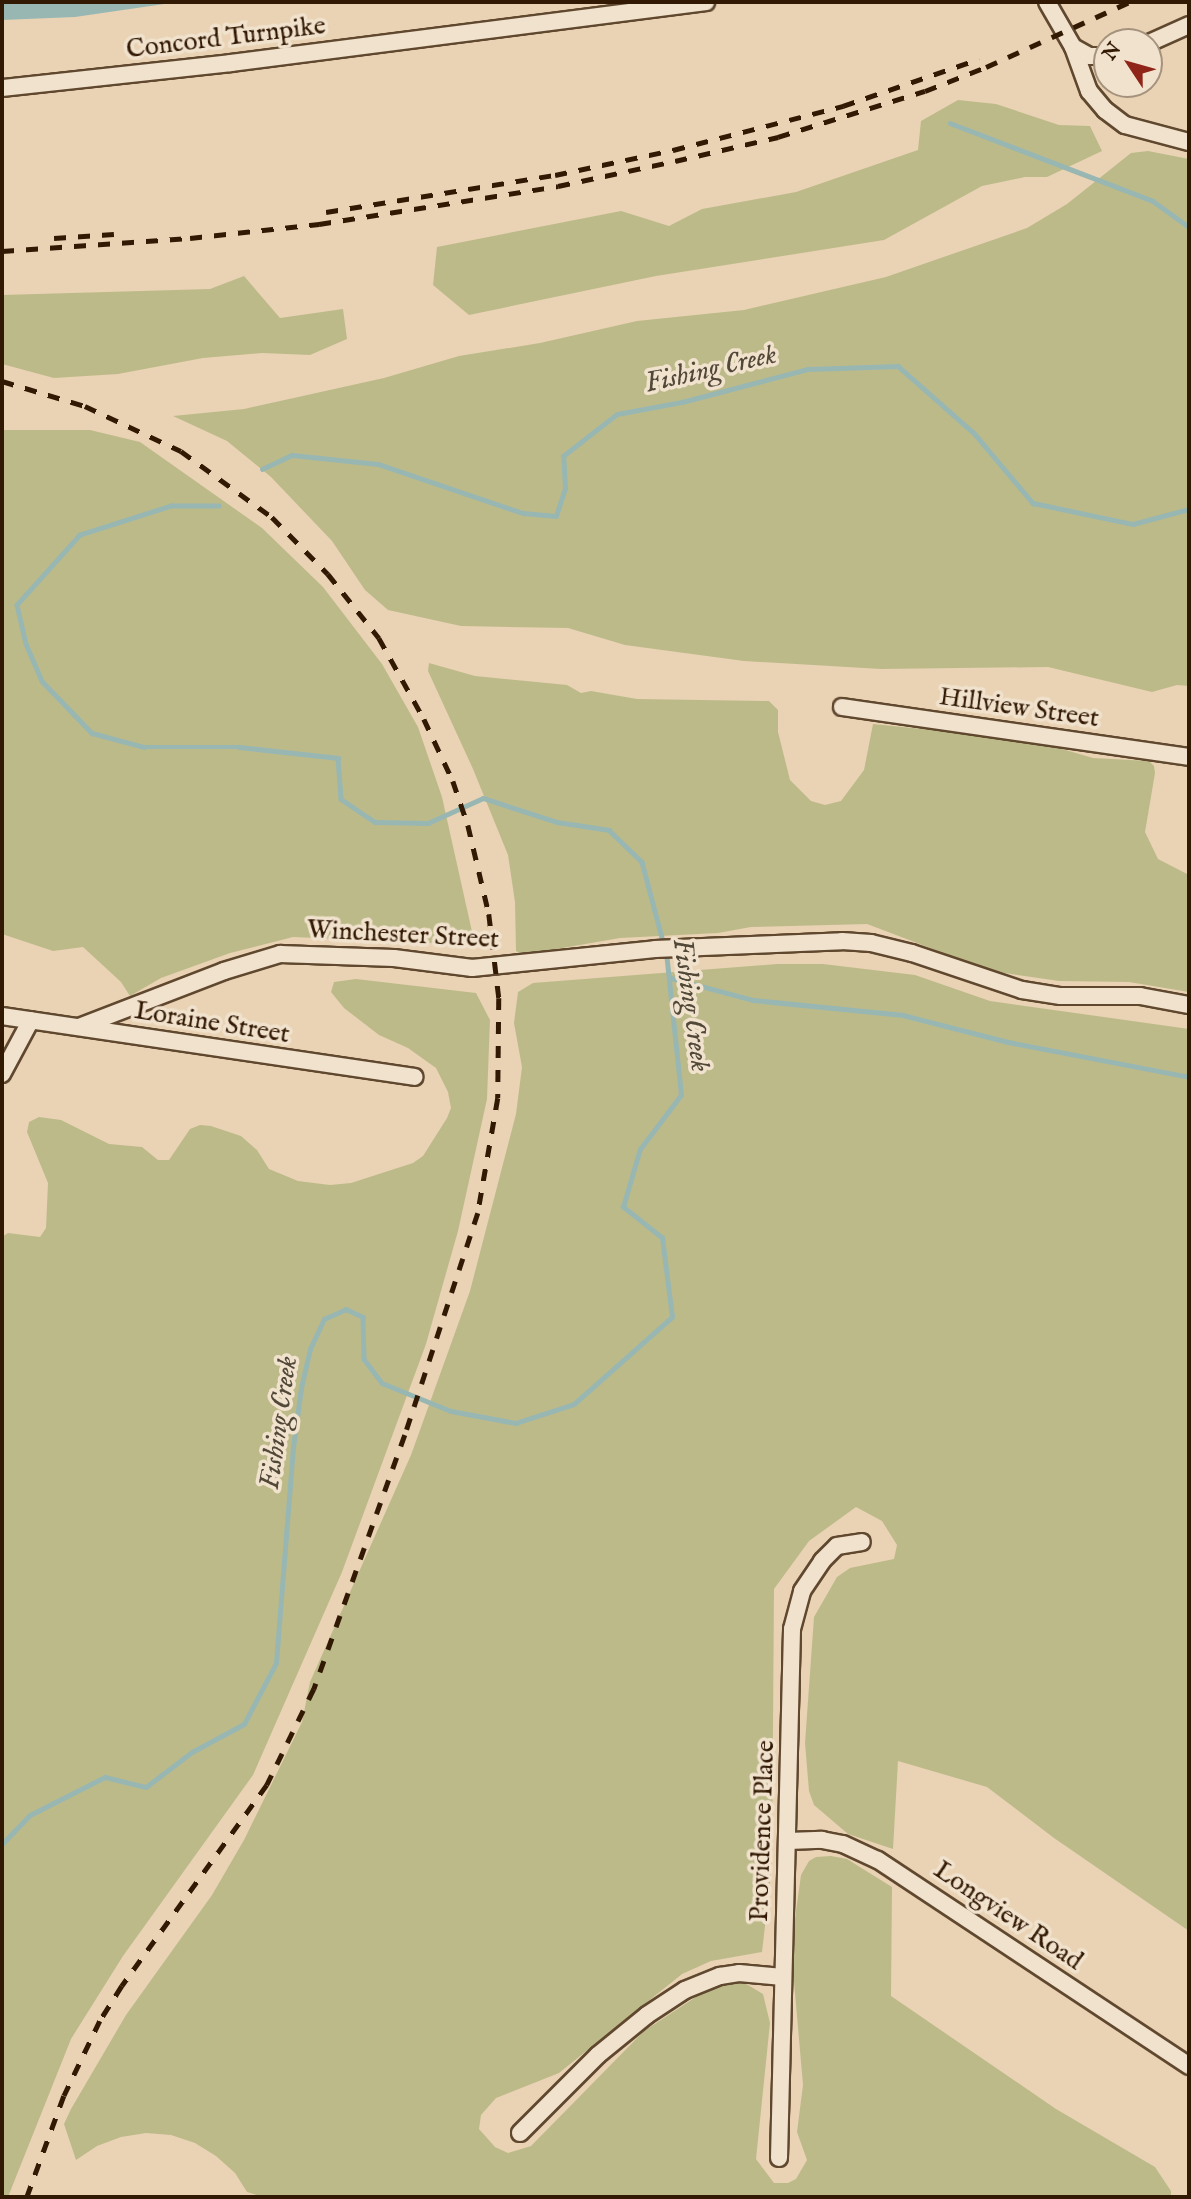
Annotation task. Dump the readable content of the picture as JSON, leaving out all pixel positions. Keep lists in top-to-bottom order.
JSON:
{
  "streets": {
    "street": [
      "Concord Turnpike",
      "Hillview Street",
      "Winchester Street",
      "Loraine Street",
      "Providence Place",
      "Longview Road"
    ]
  },
  "crossings": [
    ["Winchester Street", "Loraine Street"],
    ["Providence Place", "Longview Road"]
  ],
  "water": ["Fishing Creek"],
  "north": "top left"
}
